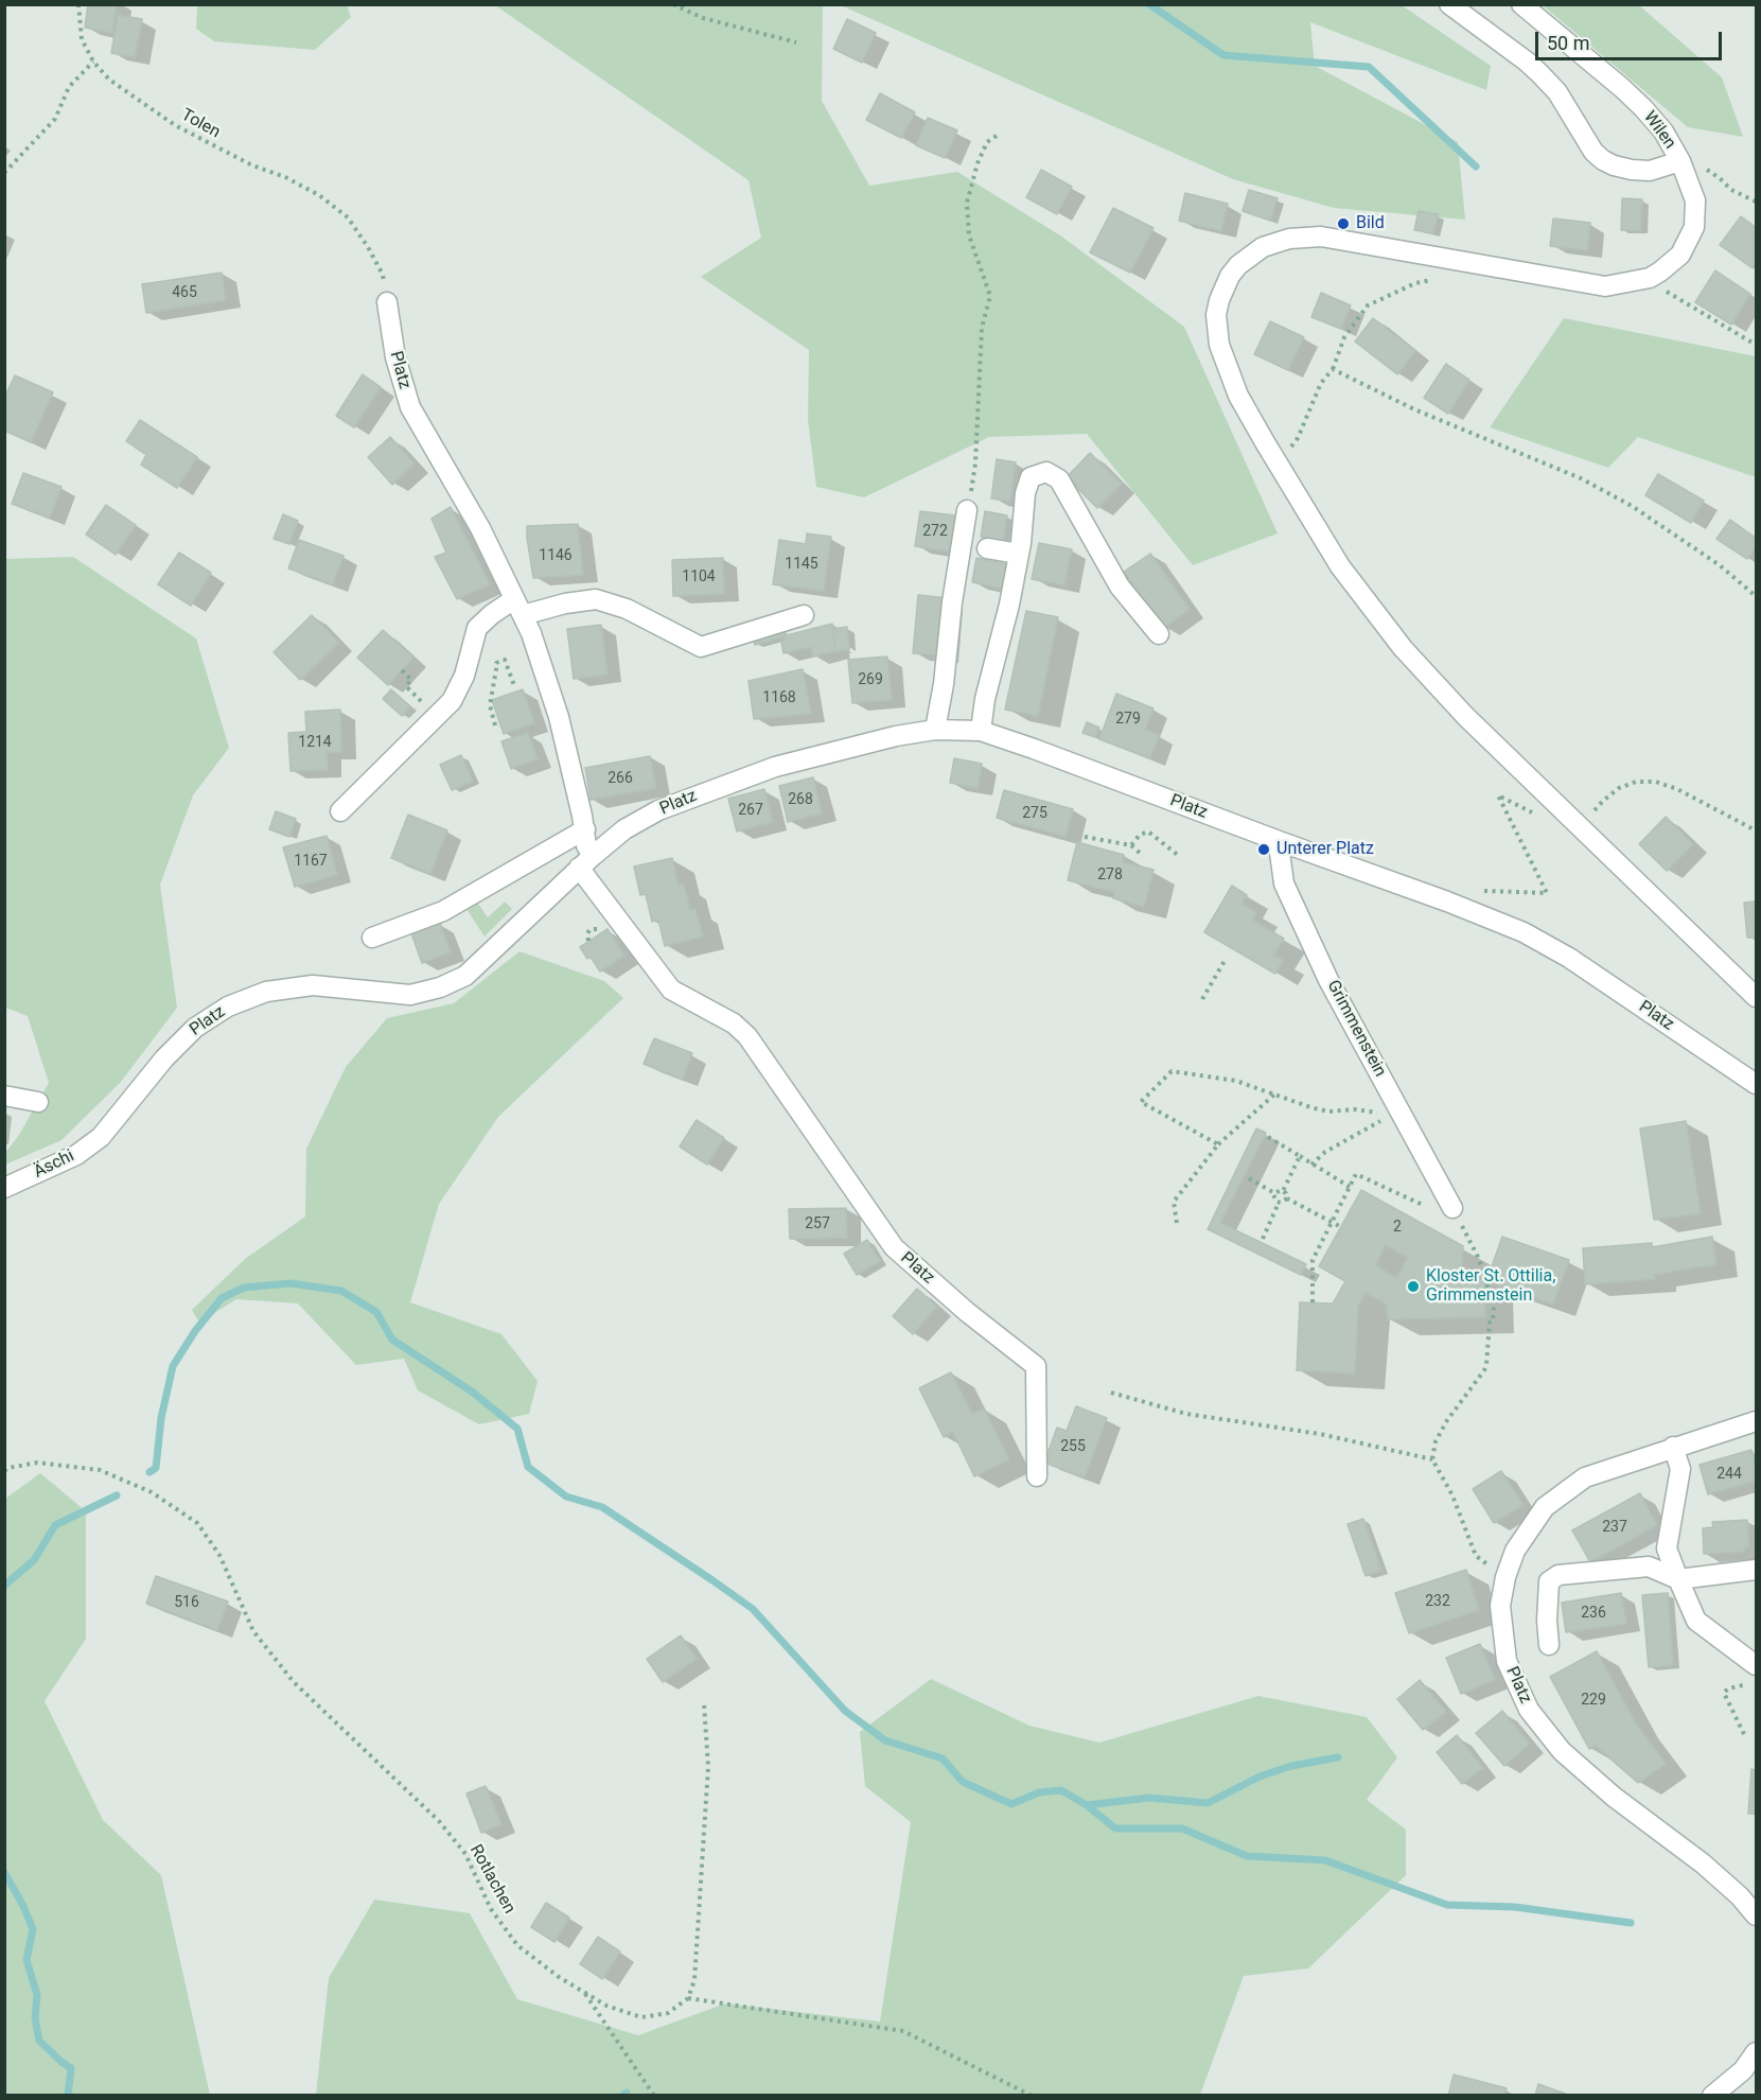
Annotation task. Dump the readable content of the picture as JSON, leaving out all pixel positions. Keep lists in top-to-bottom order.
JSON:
{
  "streets": {
    "street": [
      "Wilen",
      "Platz",
      "Grimmenstein",
      "Äschi"
    ],
    "path": ["Tolen", "Rotlachen"]
  },
  "crossings": [
    ["Tolen", "Platz"],
    ["Platz", "Grimmenstein"],
    ["Platz", "Äschi"]
  ],
  "places": ["Bild", "Unterer Platz", "Kloster St. Ottilia, Grimmenstein"],
  "house_numbers": [
    "465",
    "272",
    "1146",
    "1145",
    "1104",
    "269",
    "1168",
    "279",
    "1214",
    "266",
    "268",
    "267",
    "275",
    "1167",
    "278",
    "257",
    "2",
    "255",
    "244",
    "237",
    "232",
    "516",
    "236",
    "229"
  ],
  "scale_bar": "50 m"
}
